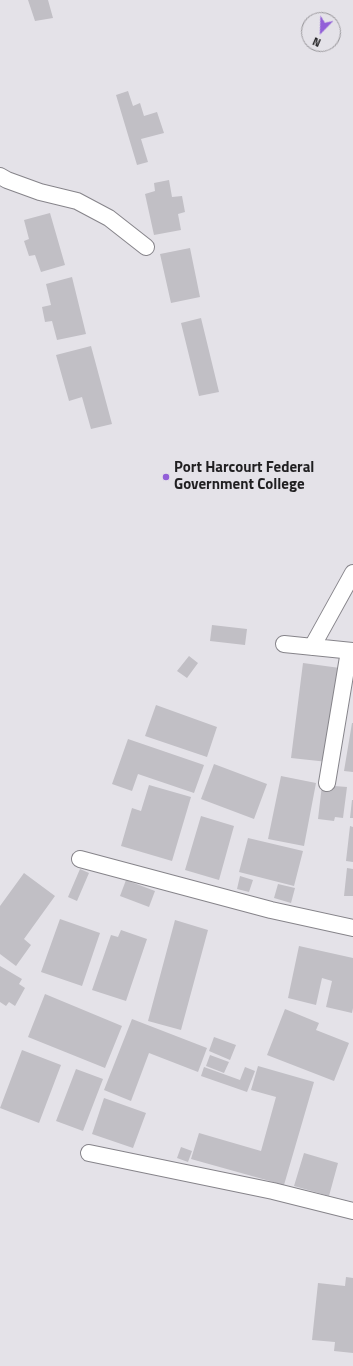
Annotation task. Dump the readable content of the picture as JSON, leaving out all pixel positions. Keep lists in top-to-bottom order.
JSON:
{
  "places": ["Port Harcourt Federal Government College"],
  "north": "bottom left"
}
